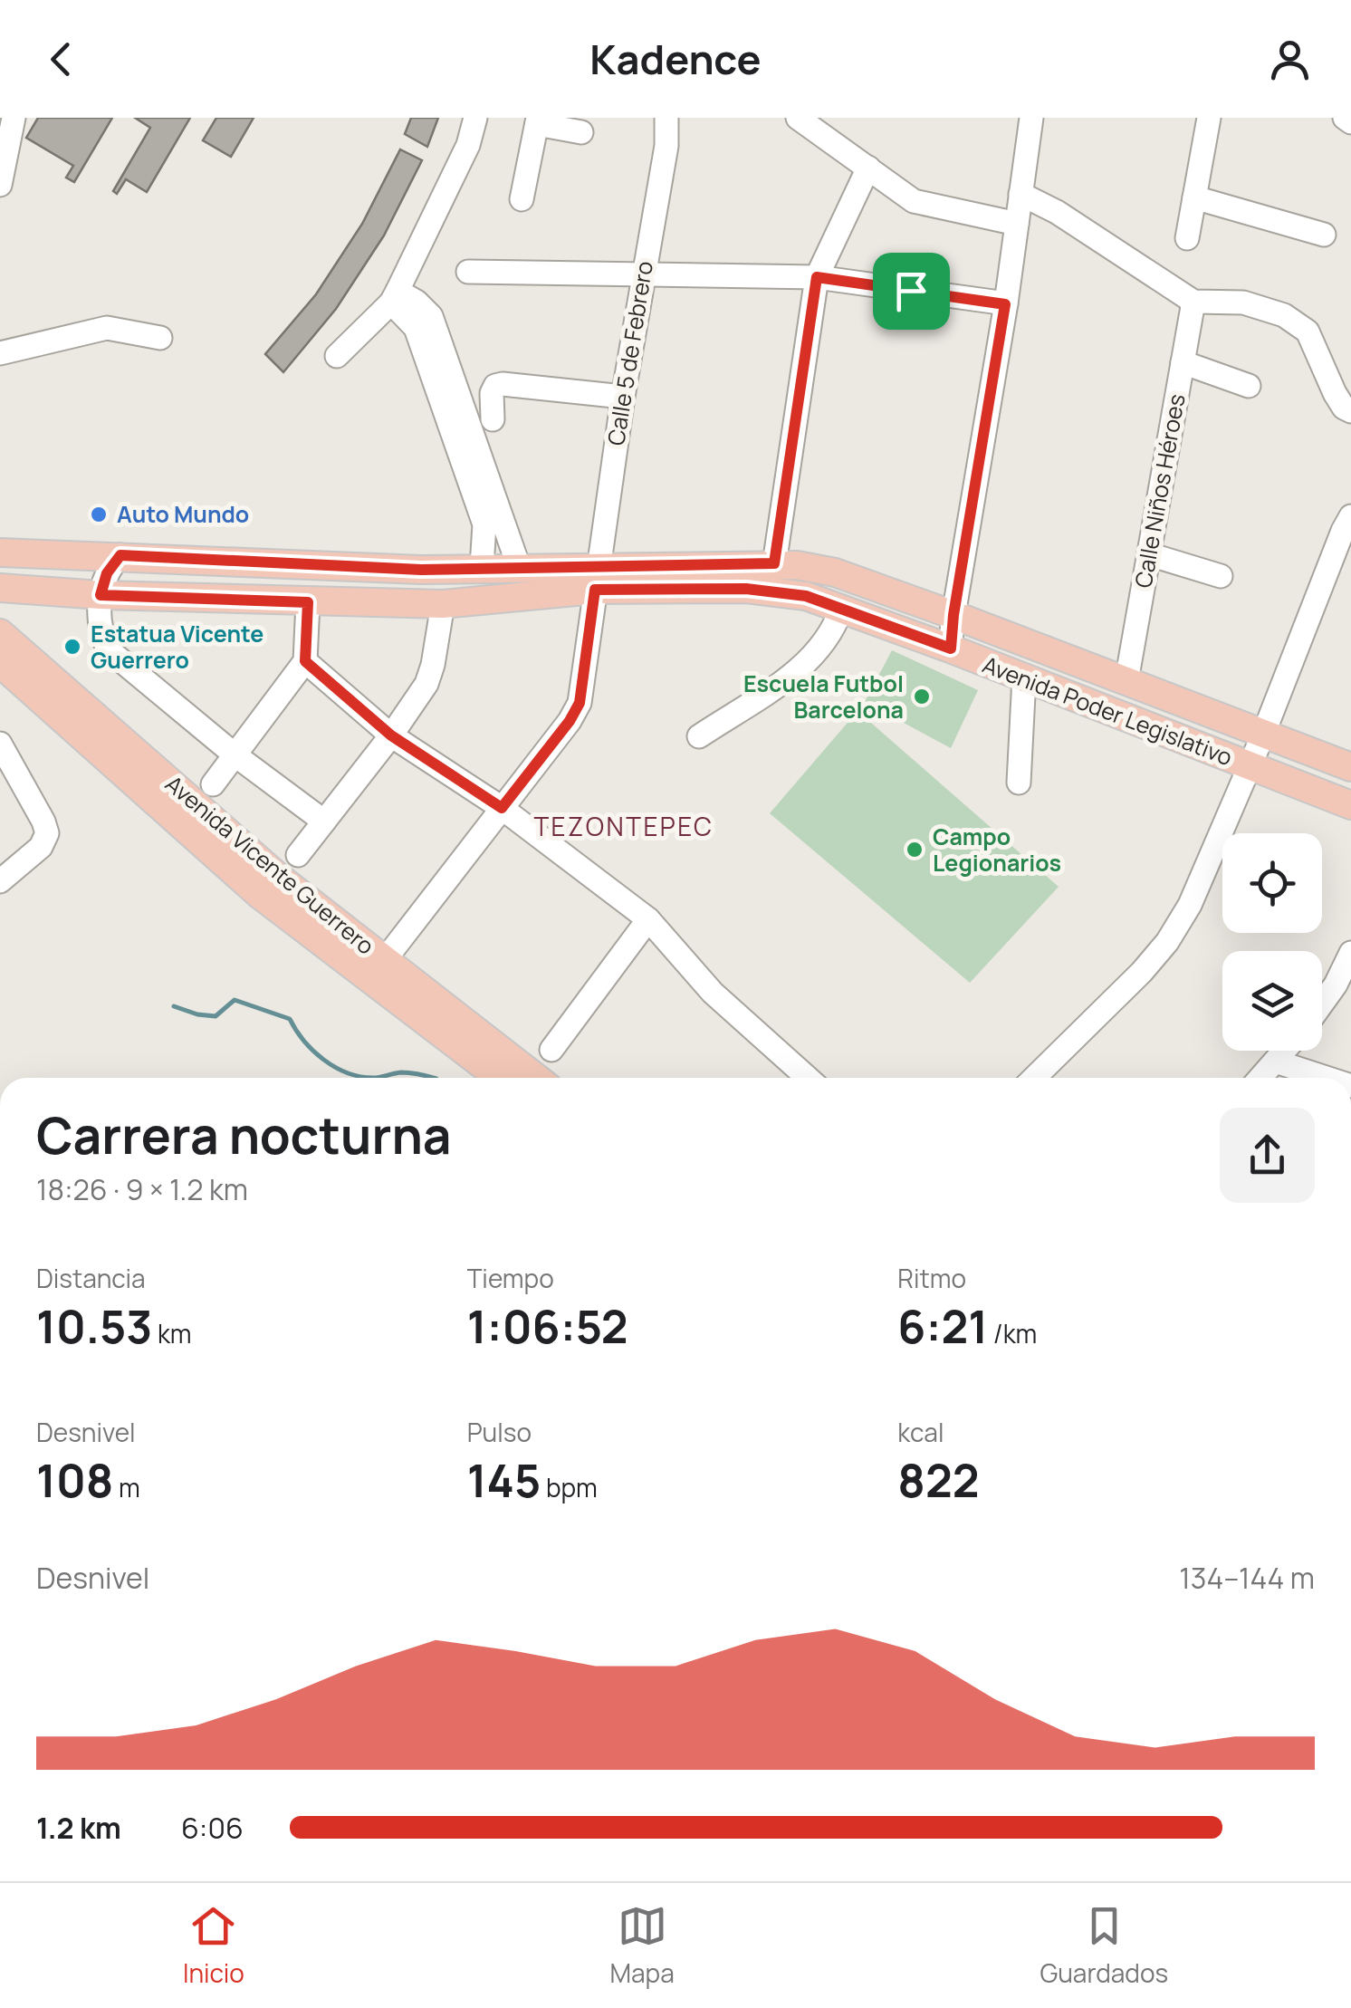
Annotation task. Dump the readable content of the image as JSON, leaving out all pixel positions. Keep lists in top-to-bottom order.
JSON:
{
  "streets": {
    "main road": ["Avenida Poder Legislativo", "Avenida Vicente Guerrero"],
    "street": ["Calle 5 de Febrero", "Calle Niños Héroes"]
  },
  "crossings": [
    ["Calle 5 de Febrero", "Avenida Poder Legislativo"],
    ["Calle 5 de Febrero", "Avenida Vicente Guerrero"],
    ["Calle Niños Héroes", "Avenida Poder Legislativo"]
  ],
  "districts": ["TEZONTEPEC"],
  "places": [
    "Auto Mundo",
    "Estatua Vicente Guerrero",
    "Escuela Futbol Barcelona",
    "Campo Legionarios"
  ],
  "page": {
    "header": "Kadence",
    "heading": ["Carrera nocturna", "18:26 · 9 × 1.2 km"],
    "stats": [
      ["Distancia", "10.53 km"],
      ["Tiempo", "1:06:52"],
      ["Ritmo", "6:21 /km"],
      ["Desnivel", "108 m"],
      ["Pulso", "145 bpm"],
      ["kcal", "822"]
    ],
    "chart": ["Desnivel", "134–144 m"],
    "list": [
      {
        "name": "1.2 km",
        "note": "6:06"
      }
    ],
    "tabs": ["Inicio", "Mapa", "Guardados"]
  }
}
